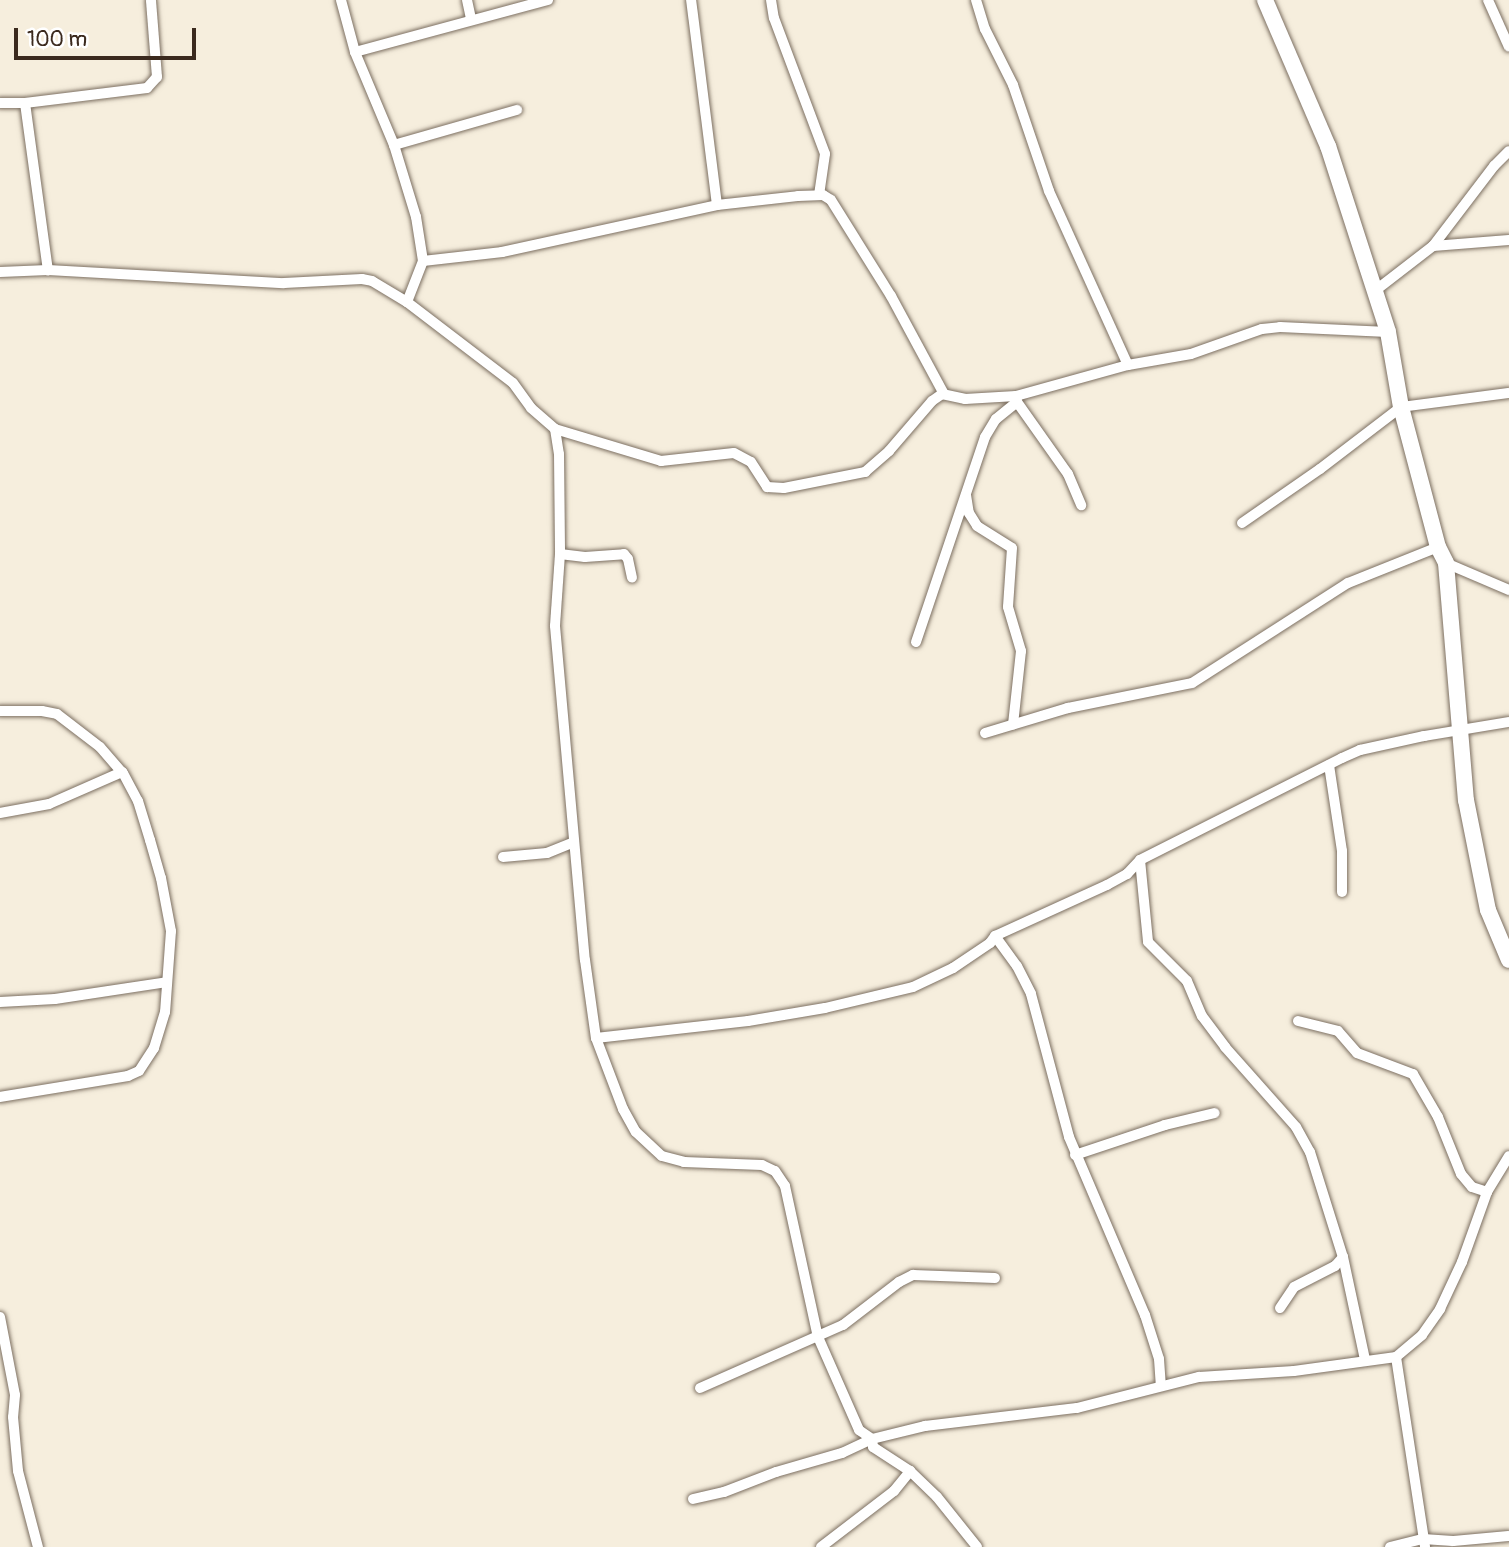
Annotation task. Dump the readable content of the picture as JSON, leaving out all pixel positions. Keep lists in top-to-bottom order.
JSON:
{
  "scale_bar": "100 m"
}
